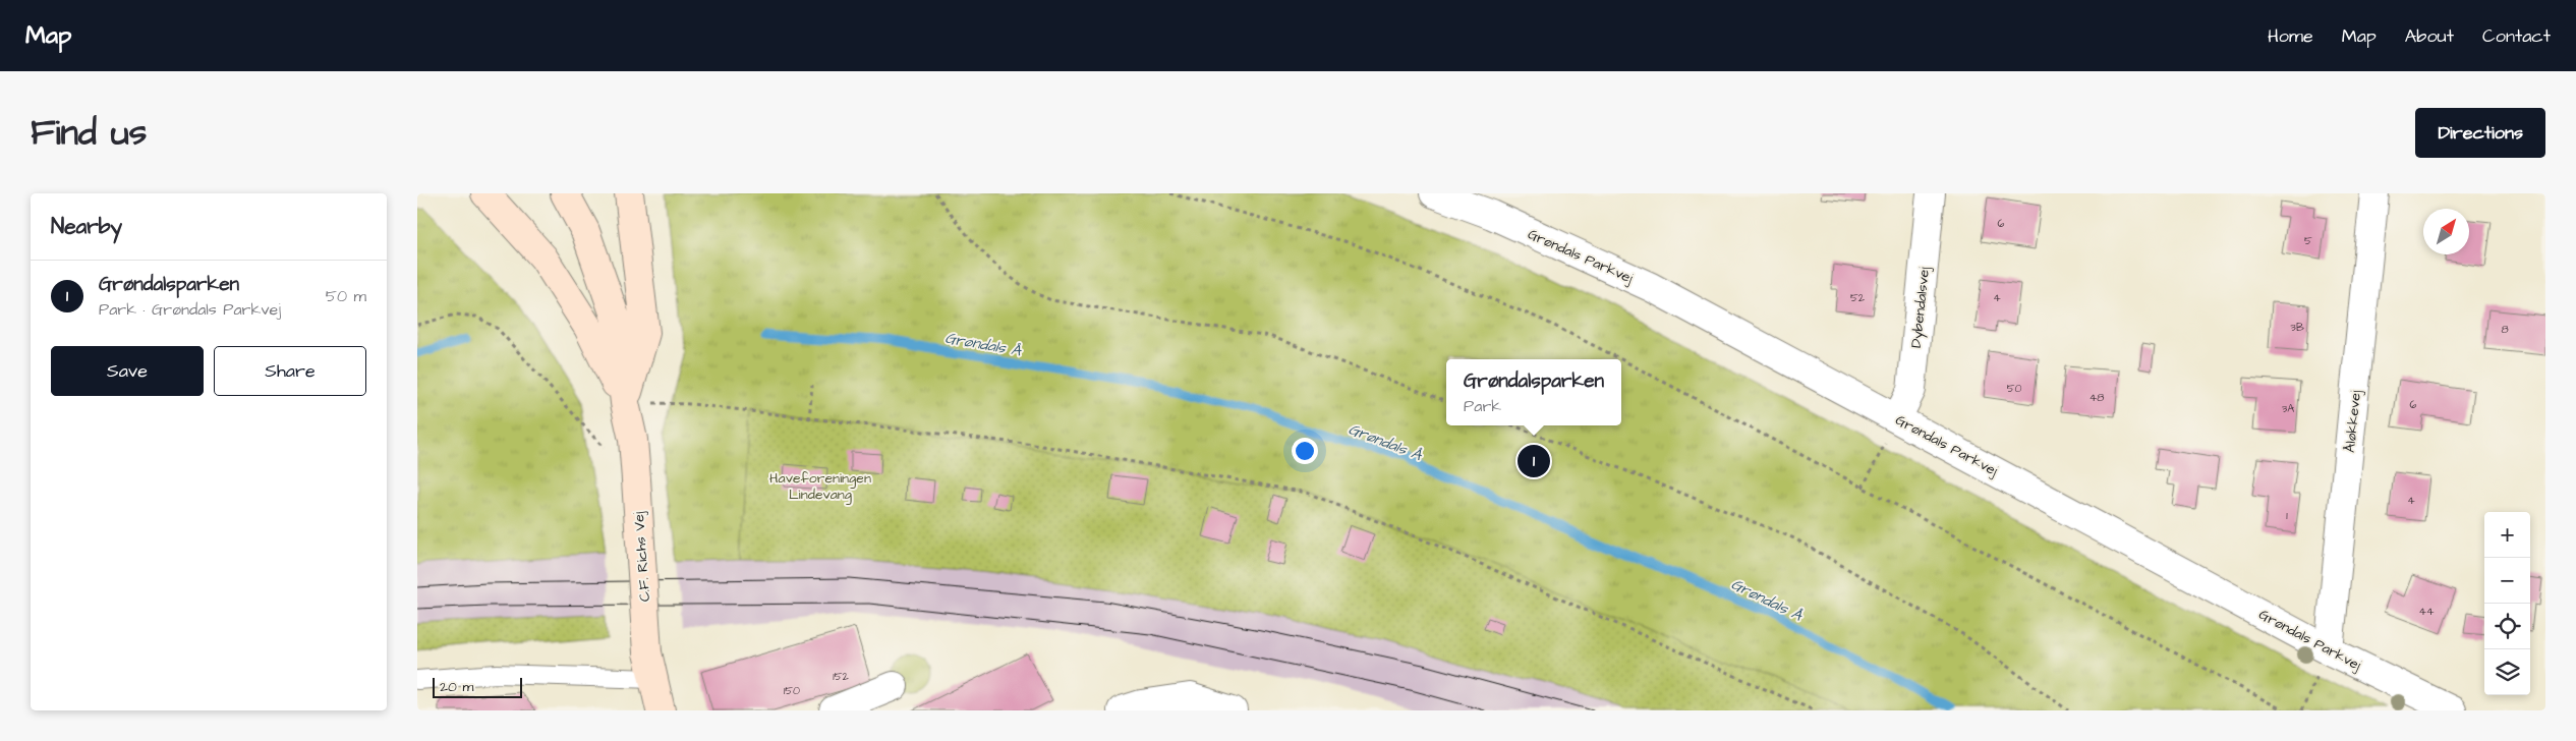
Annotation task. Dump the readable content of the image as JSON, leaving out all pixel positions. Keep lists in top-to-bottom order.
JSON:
{
  "streets": {
    "street": [
      "Grøndals Parkvej",
      "Dybendalsvej",
      "Åløkkevej",
      "C.F. Richs Vej"
    ]
  },
  "crossings": [
    ["Grøndals Parkvej", "Dybendalsvej"],
    ["Grøndals Parkvej", "Åløkkevej"]
  ],
  "water": ["Grøndals Å"],
  "parks": ["Haveforeningen Lindevang"],
  "house_numbers": [
    "6",
    "5",
    "52",
    "4",
    "3B",
    "8",
    "50",
    "48",
    "6",
    "3A",
    "4",
    "1",
    "44",
    "152",
    "150"
  ],
  "scale_bar": "20 m",
  "north": "top right",
  "page": {
    "header": "Map",
    "nav": [
      "Home",
      "Map",
      "About",
      "Contact"
    ],
    "title": "Find us",
    "buttons": [
      "Directions",
      ["Save", "Share"]
    ],
    "heading": "Nearby",
    "list": [
      {
        "mark": "1",
        "name": "Grøndalsparken",
        "note": "Park · Grøndals Parkvej",
        "value": "50 m"
      }
    ],
    "popup": ["Grøndalsparken", "Park"],
    "pins": "1",
    "map_buttons": ["+", "−"],
    "scale": "20 m"
  }
}
